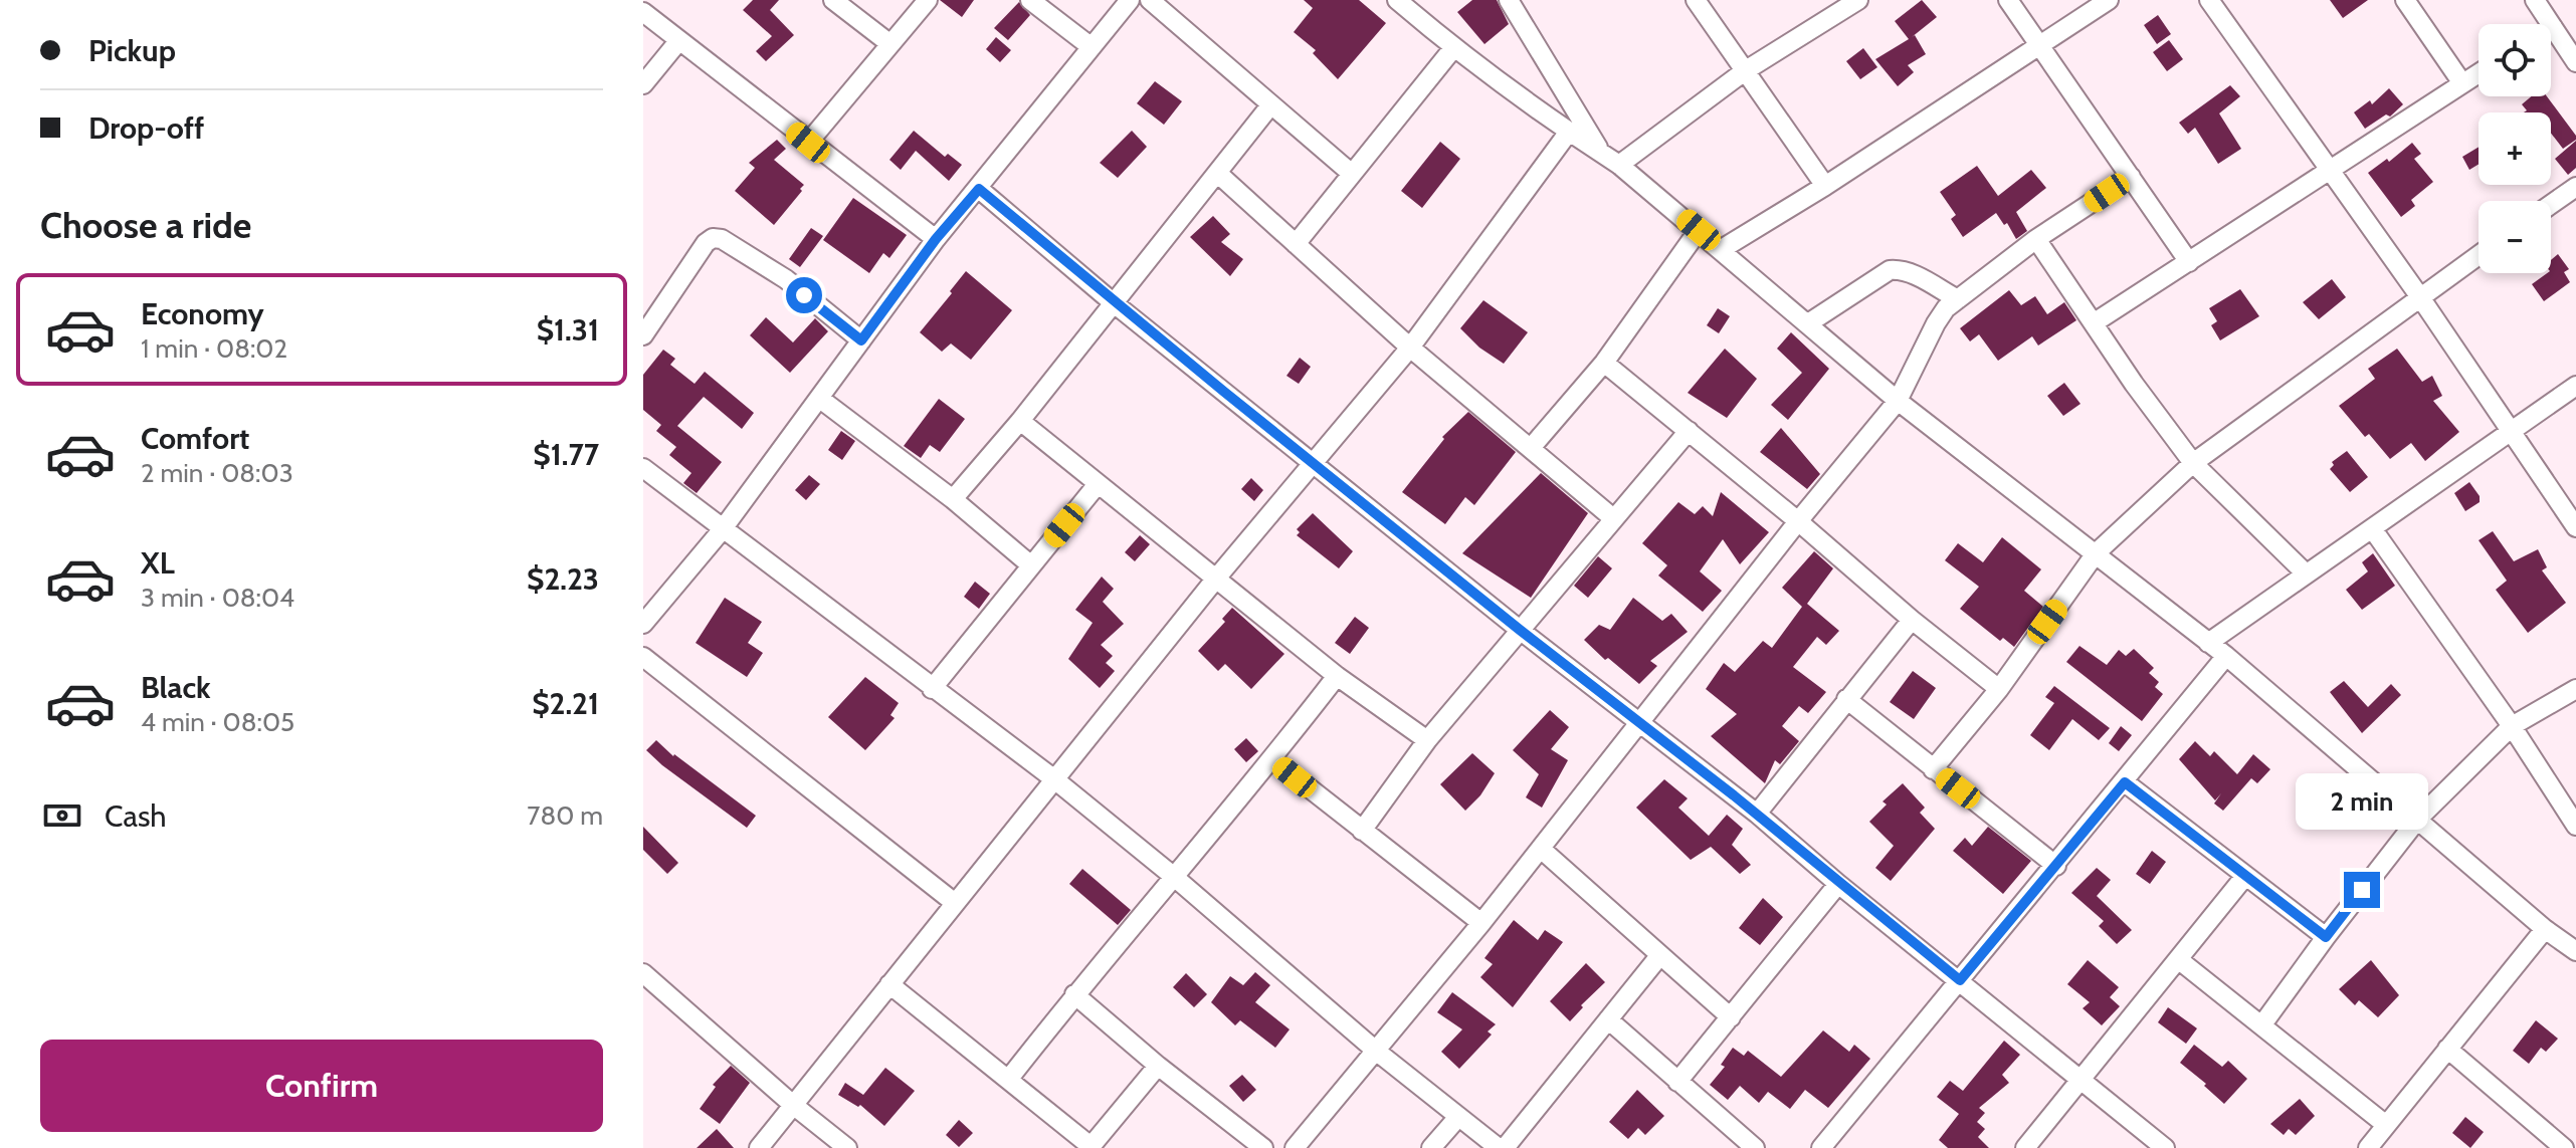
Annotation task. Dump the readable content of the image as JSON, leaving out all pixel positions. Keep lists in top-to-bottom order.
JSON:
{
  "page": {
    "banner": ["Pickup", "Drop-off"],
    "map_buttons": ["+", "−"],
    "heading": "Choose a ride",
    "list": [
      {
        "name": "Economy",
        "note": "1 min · 08:02",
        "value": "$1.31"
      },
      {
        "name": "Comfort",
        "note": "2 min · 08:03",
        "value": "$1.77"
      },
      {
        "name": "XL",
        "note": "3 min · 08:04",
        "value": "$2.23"
      },
      {
        "name": "Black",
        "note": "4 min · 08:05",
        "value": "$2.21"
      }
    ],
    "pay": ["Cash", "780 m"],
    "bubble": "2 min",
    "buttons": "Confirm"
  }
}
